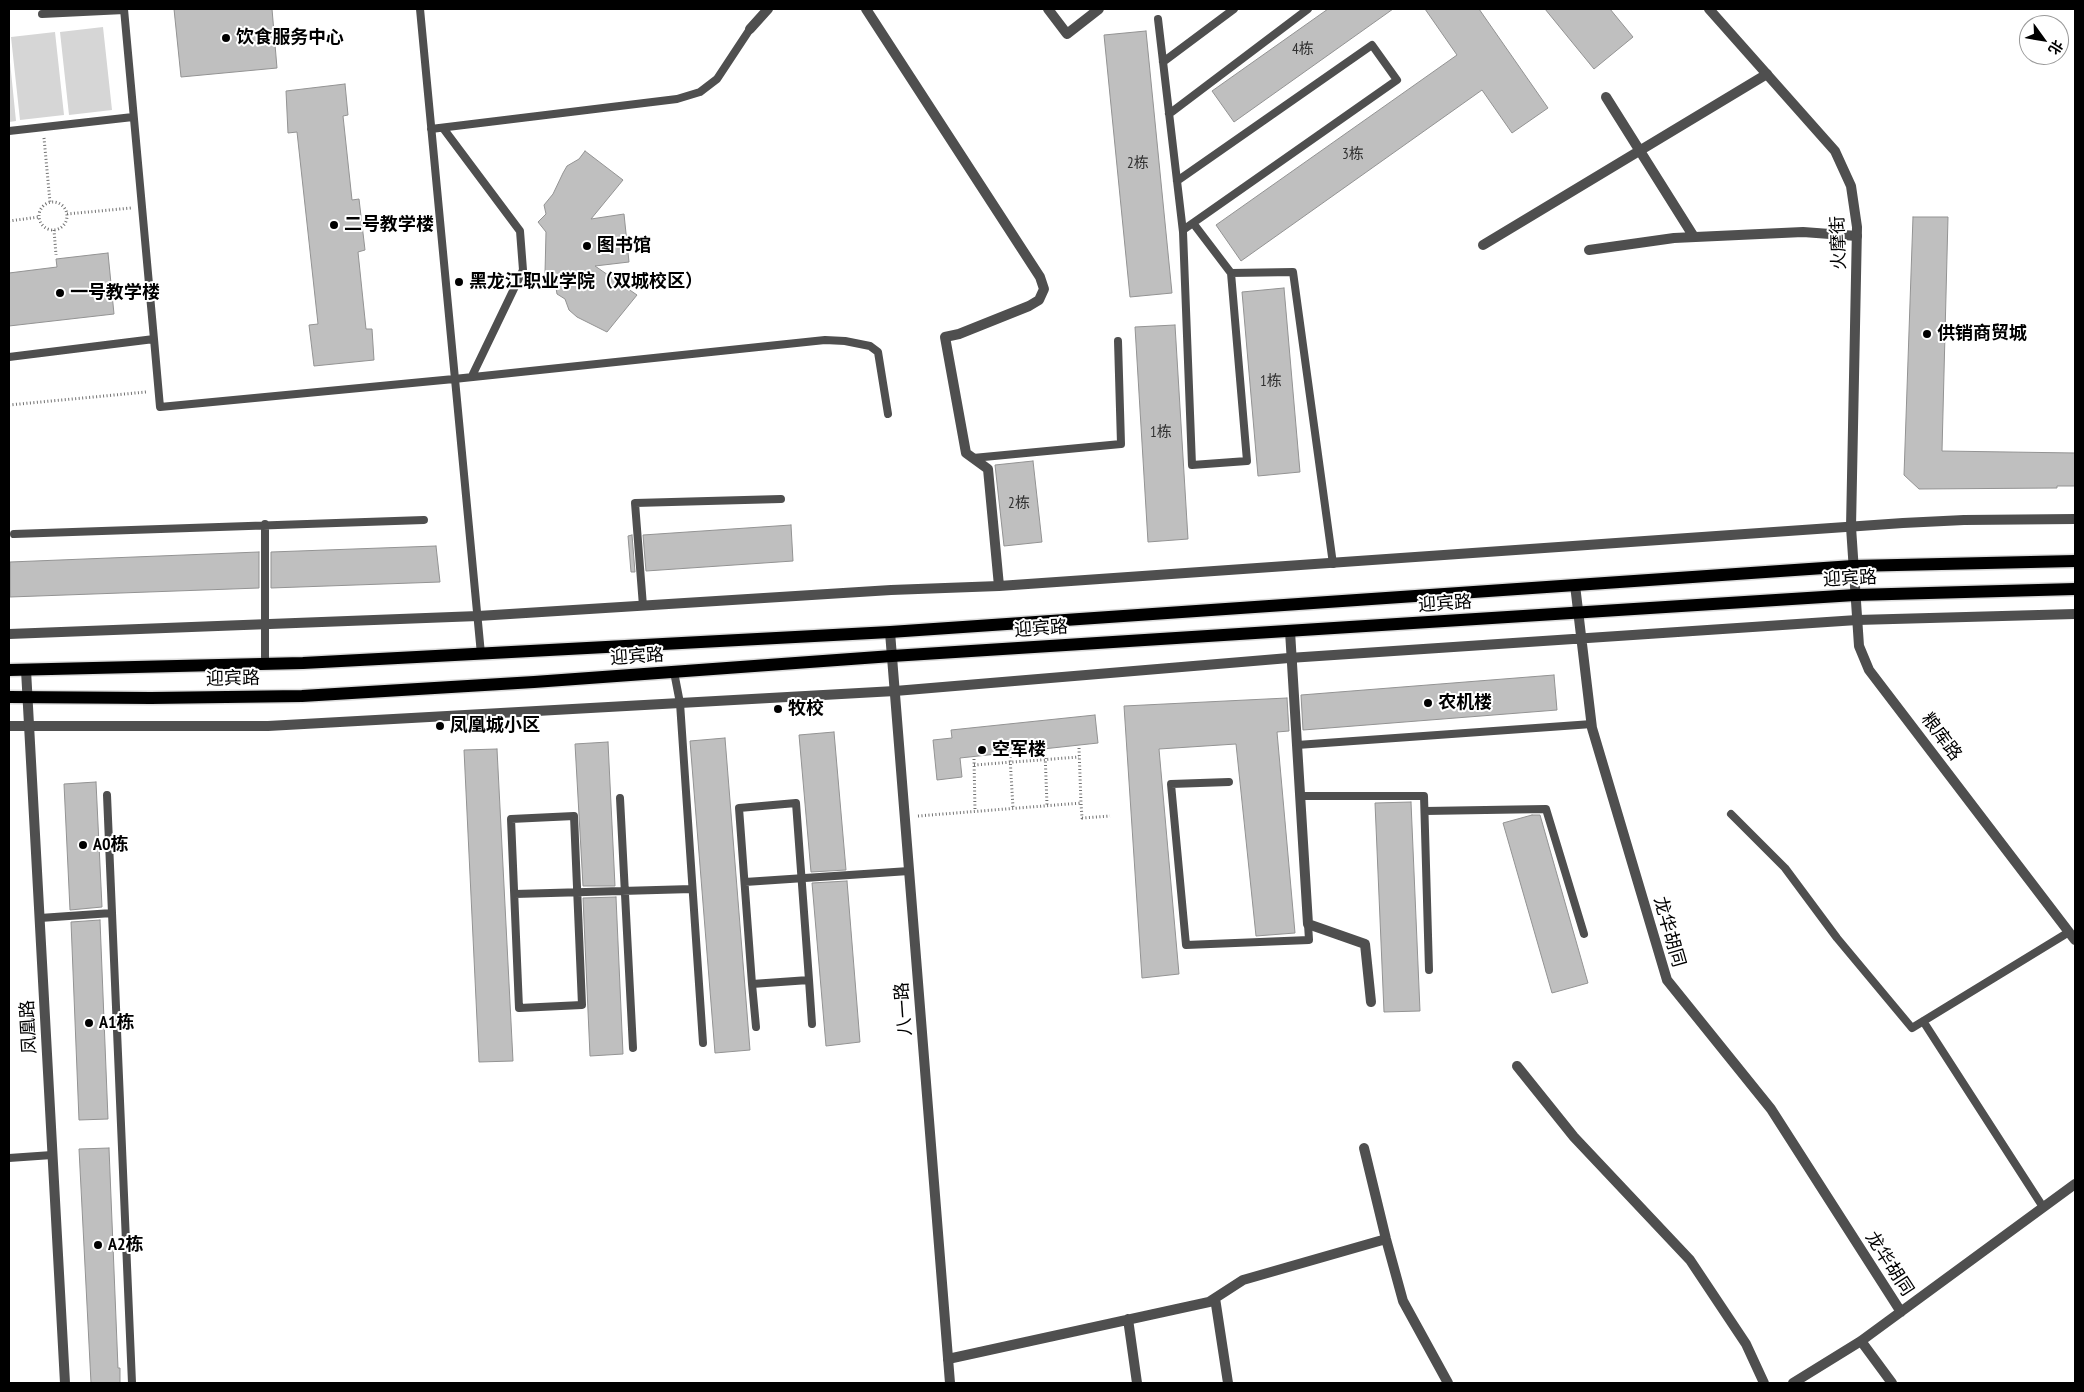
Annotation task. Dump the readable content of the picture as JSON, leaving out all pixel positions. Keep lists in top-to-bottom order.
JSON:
{
  "streets": {
    "main road": ["迎宾路"],
    "street": [
      "火摩街",
      "粮库路",
      "龙华胡同",
      "八一路",
      "凤凰路"
    ]
  },
  "crossings": [
    ["火摩街", "粮库路"],
    ["迎宾路", "粮库路"],
    ["迎宾路", "龙华胡同"],
    ["迎宾路", "八一路"],
    ["迎宾路", "凤凰路"]
  ],
  "places": [
    "饮食服务中心",
    "二号教学楼",
    "图书馆",
    "黑龙江职业学院（双城校区）",
    "一号教学楼",
    "供销商贸城",
    "农机楼",
    "牧校",
    "凤凰城小区",
    "空军楼",
    "A0栋",
    "A1栋",
    "A2栋"
  ],
  "house_numbers": [
    "4栋",
    "3栋",
    "2栋",
    "1栋",
    "1栋",
    "2栋"
  ],
  "north": "bottom right"
}
